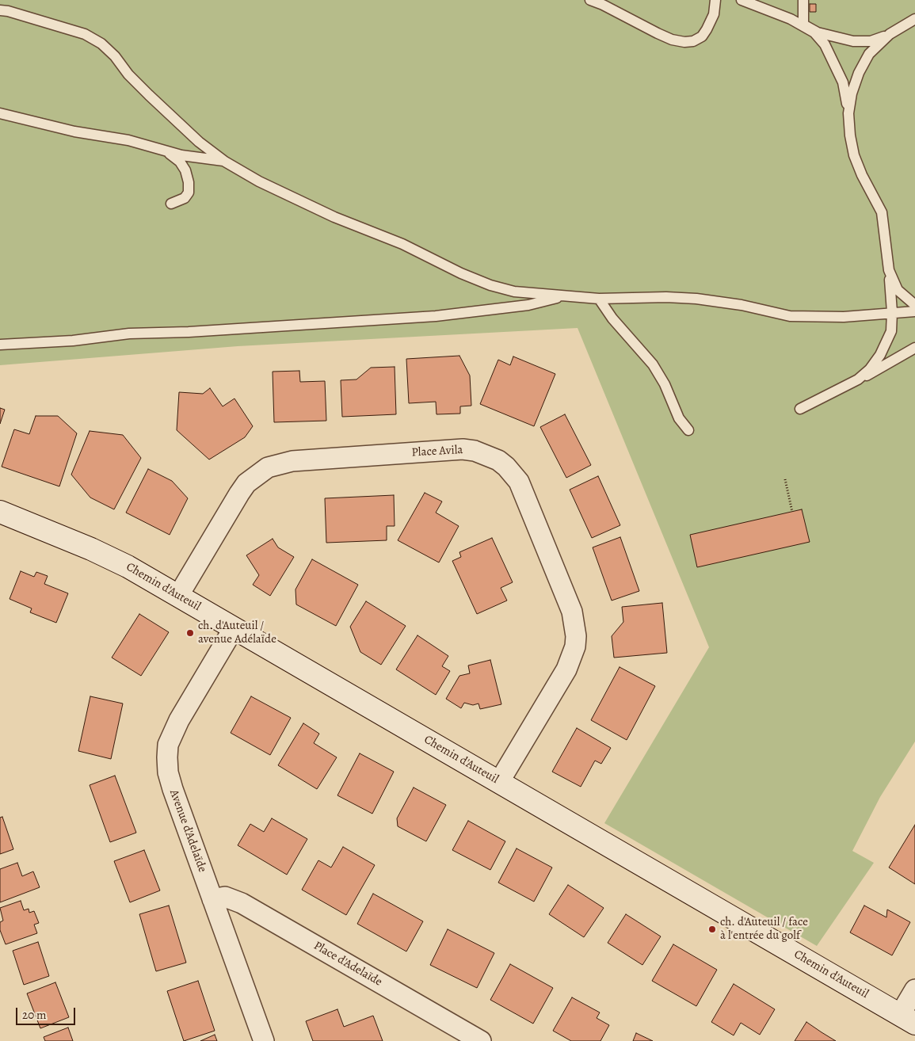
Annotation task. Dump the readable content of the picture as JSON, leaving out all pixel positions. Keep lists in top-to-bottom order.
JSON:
{
  "streets": {
    "street": [
      "Place Avila",
      "Chemin d'Auteuil",
      "Avenue d'Adelaïde",
      "Place d'Adelaïde"
    ]
  },
  "crossings": [
    ["Place Avila", "Chemin d'Auteuil"],
    ["Chemin d'Auteuil", "Avenue d'Adelaïde"],
    ["Avenue d'Adelaïde", "Place d'Adelaïde"]
  ],
  "places": ["ch. d'Auteuil / avenue Adélaïde", "ch. d'Auteuil / face à l'entrée du golf"],
  "scale_bar": "20 m"
}
